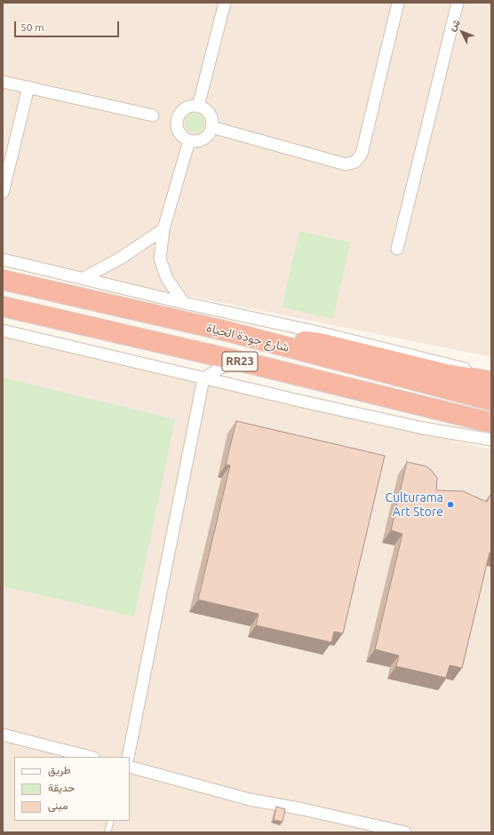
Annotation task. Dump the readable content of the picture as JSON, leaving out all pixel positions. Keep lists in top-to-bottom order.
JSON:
{
  "streets": {
    "highway": ["شارع جودة الحياة", "RR23"]
  },
  "places": ["Culturama Art Store"],
  "legend": ["طريق", "حديقة", "مبنى"],
  "scale_bar": "50 m",
  "north": "top left"
}
